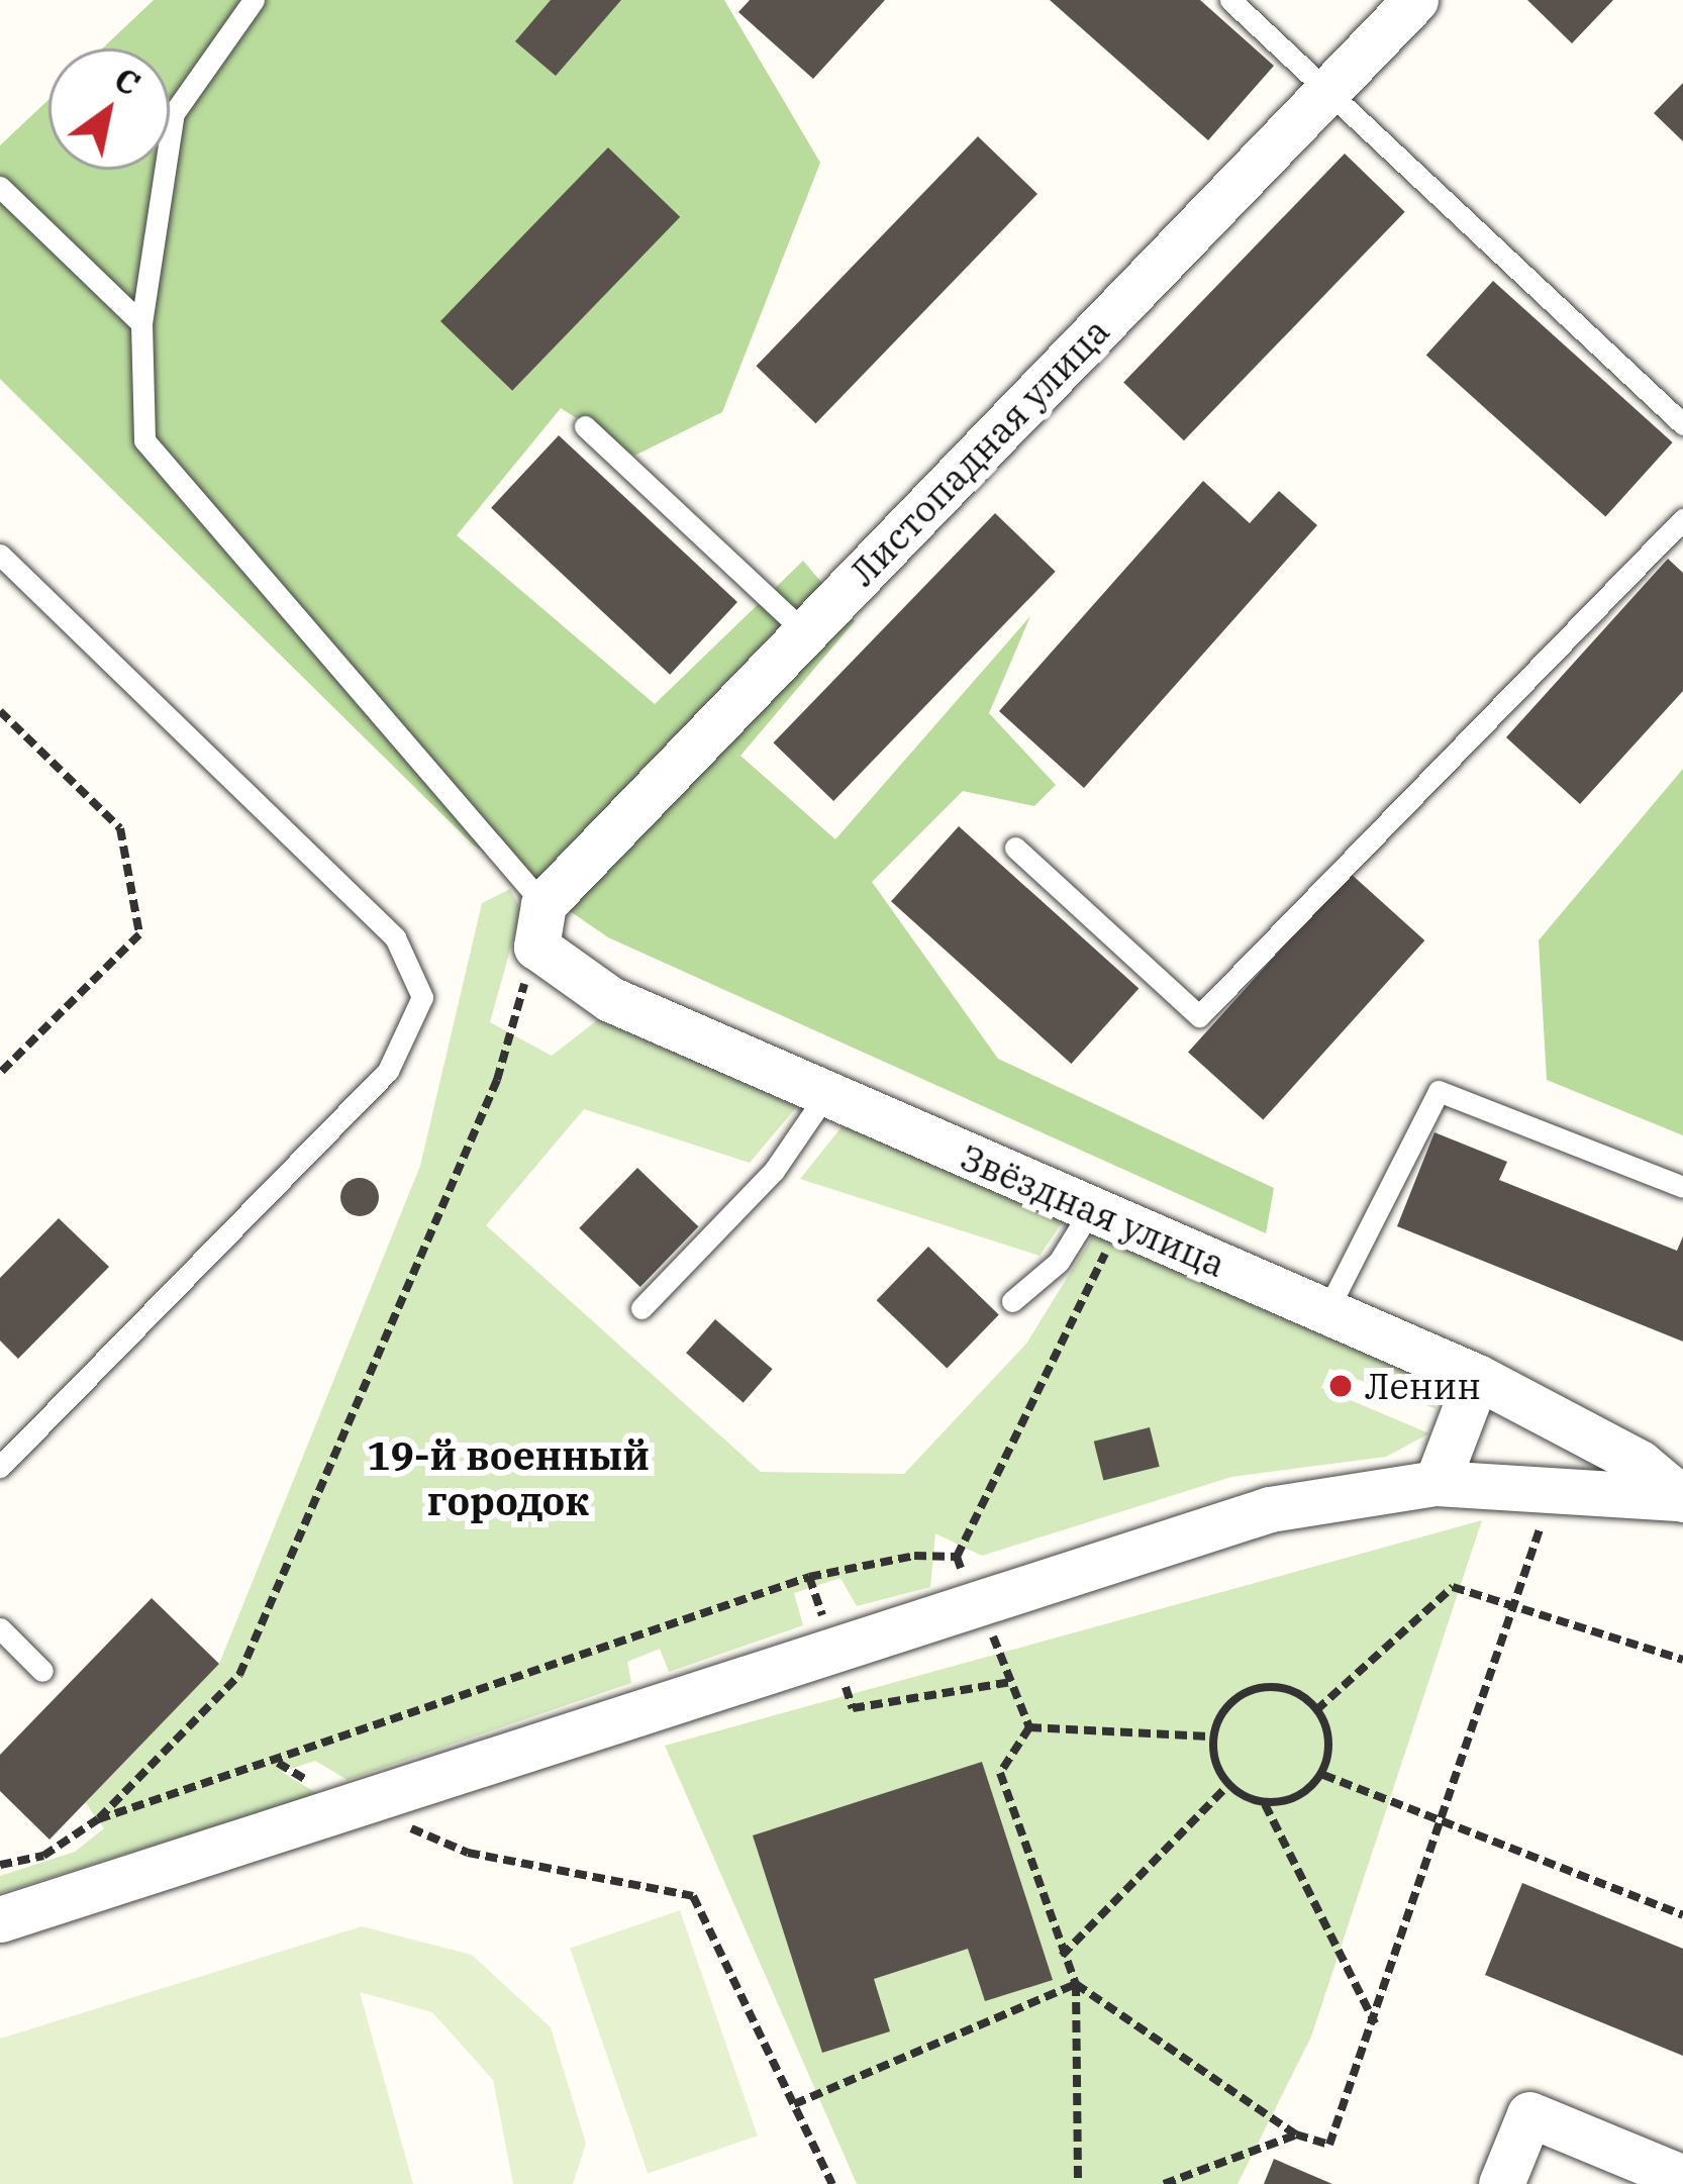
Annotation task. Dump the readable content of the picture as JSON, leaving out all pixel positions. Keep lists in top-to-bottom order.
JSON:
{
  "streets": {
    "street": ["Листопадная улица", "Звёздная улица"]
  },
  "crossings": [
    ["Листопадная улица", "Звёздная улица"]
  ],
  "districts": ["19-й военный городок"],
  "places": ["Ленин"],
  "north": "top right"
}
